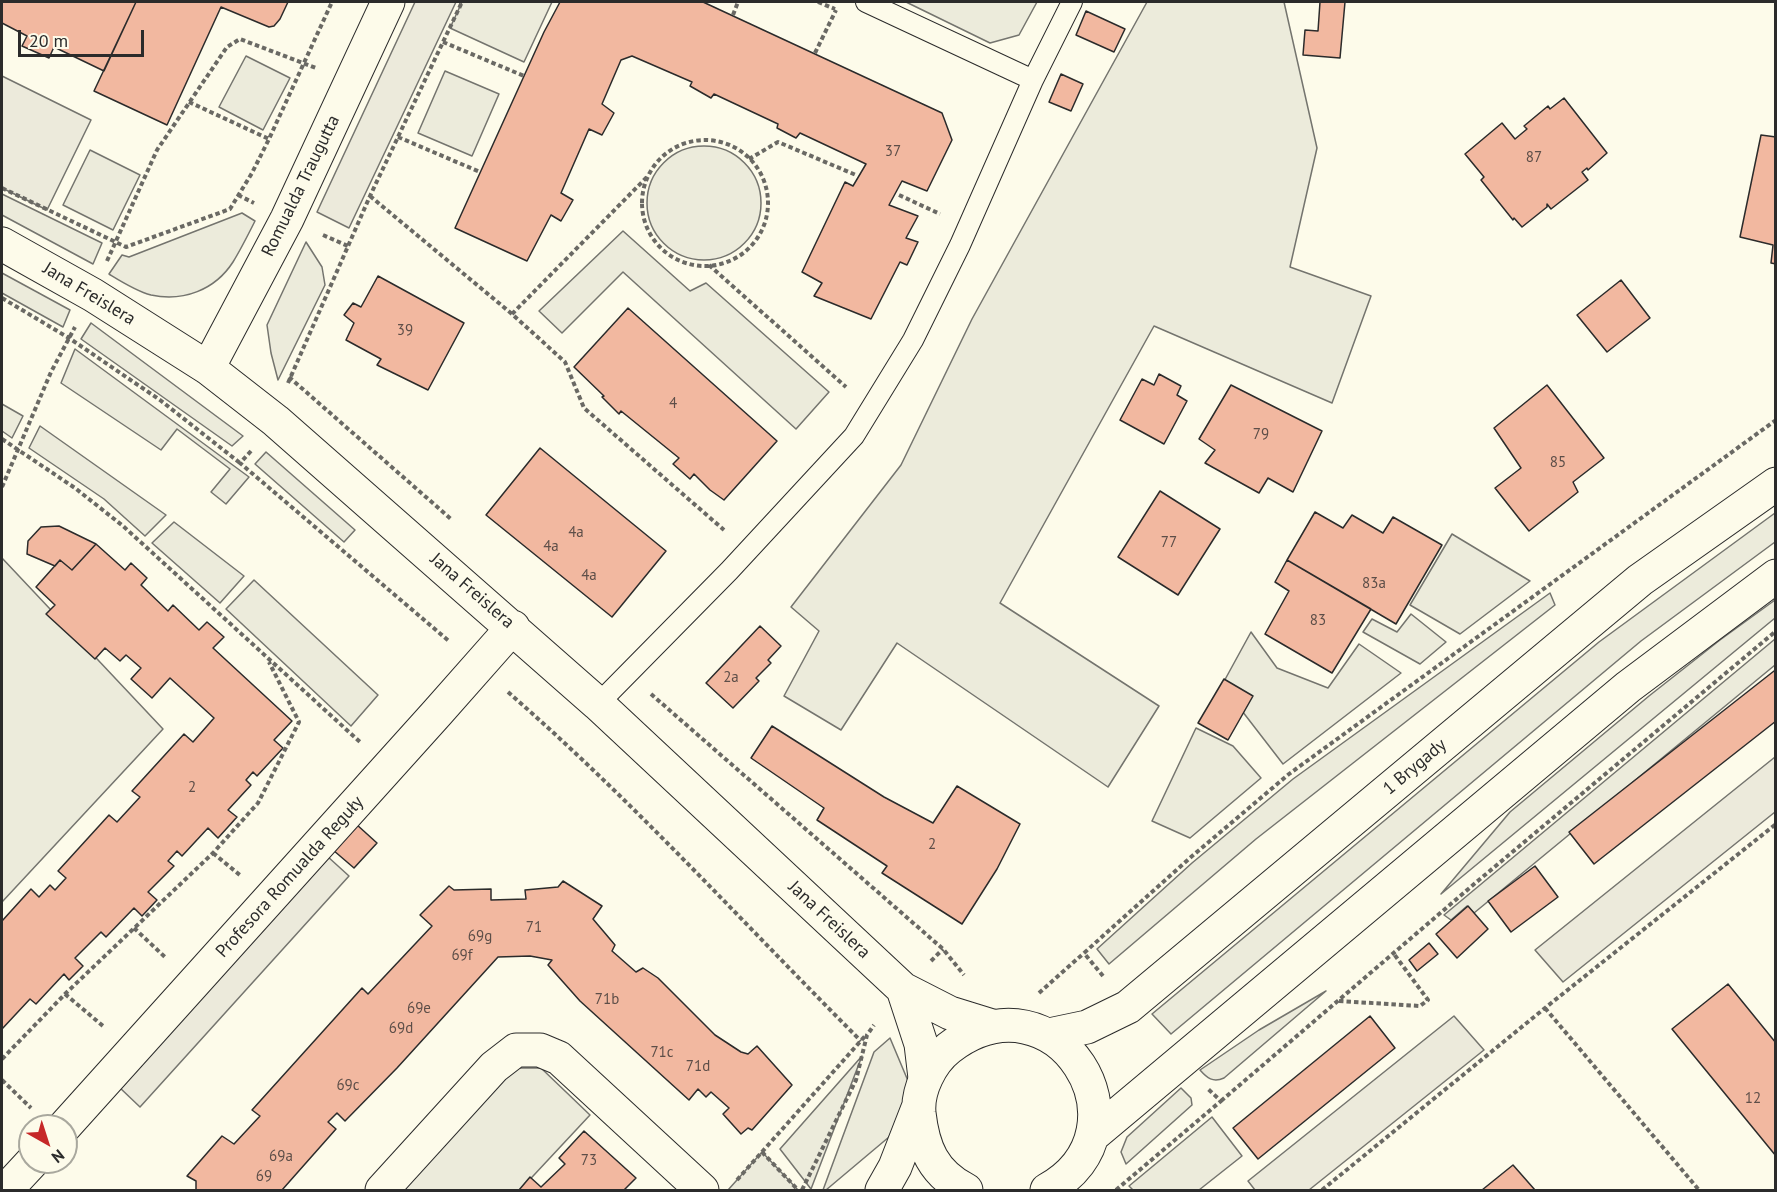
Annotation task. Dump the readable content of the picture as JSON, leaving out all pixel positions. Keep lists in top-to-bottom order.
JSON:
{
  "streets": {
    "street": [
      "Romualda Traugutta",
      "Jana Freislera",
      "1 Brygady",
      "Profesora Romualda Reguły"
    ]
  },
  "crossings": [
    ["Romualda Traugutta", "Jana Freislera"],
    ["Jana Freislera", "Profesora Romualda Reguły"]
  ],
  "house_numbers": [
    "37",
    "87",
    "39",
    "4",
    "79",
    "85",
    "4a",
    "77",
    "4a",
    "4a",
    "83a",
    "83",
    "2a",
    "2",
    "2",
    "71",
    "69g",
    "69f",
    "71b",
    "69e",
    "69d",
    "71c",
    "71d",
    "69c",
    "12",
    "69a",
    "73",
    "69"
  ],
  "scale_bar": "20 m",
  "north": "bottom right"
}
